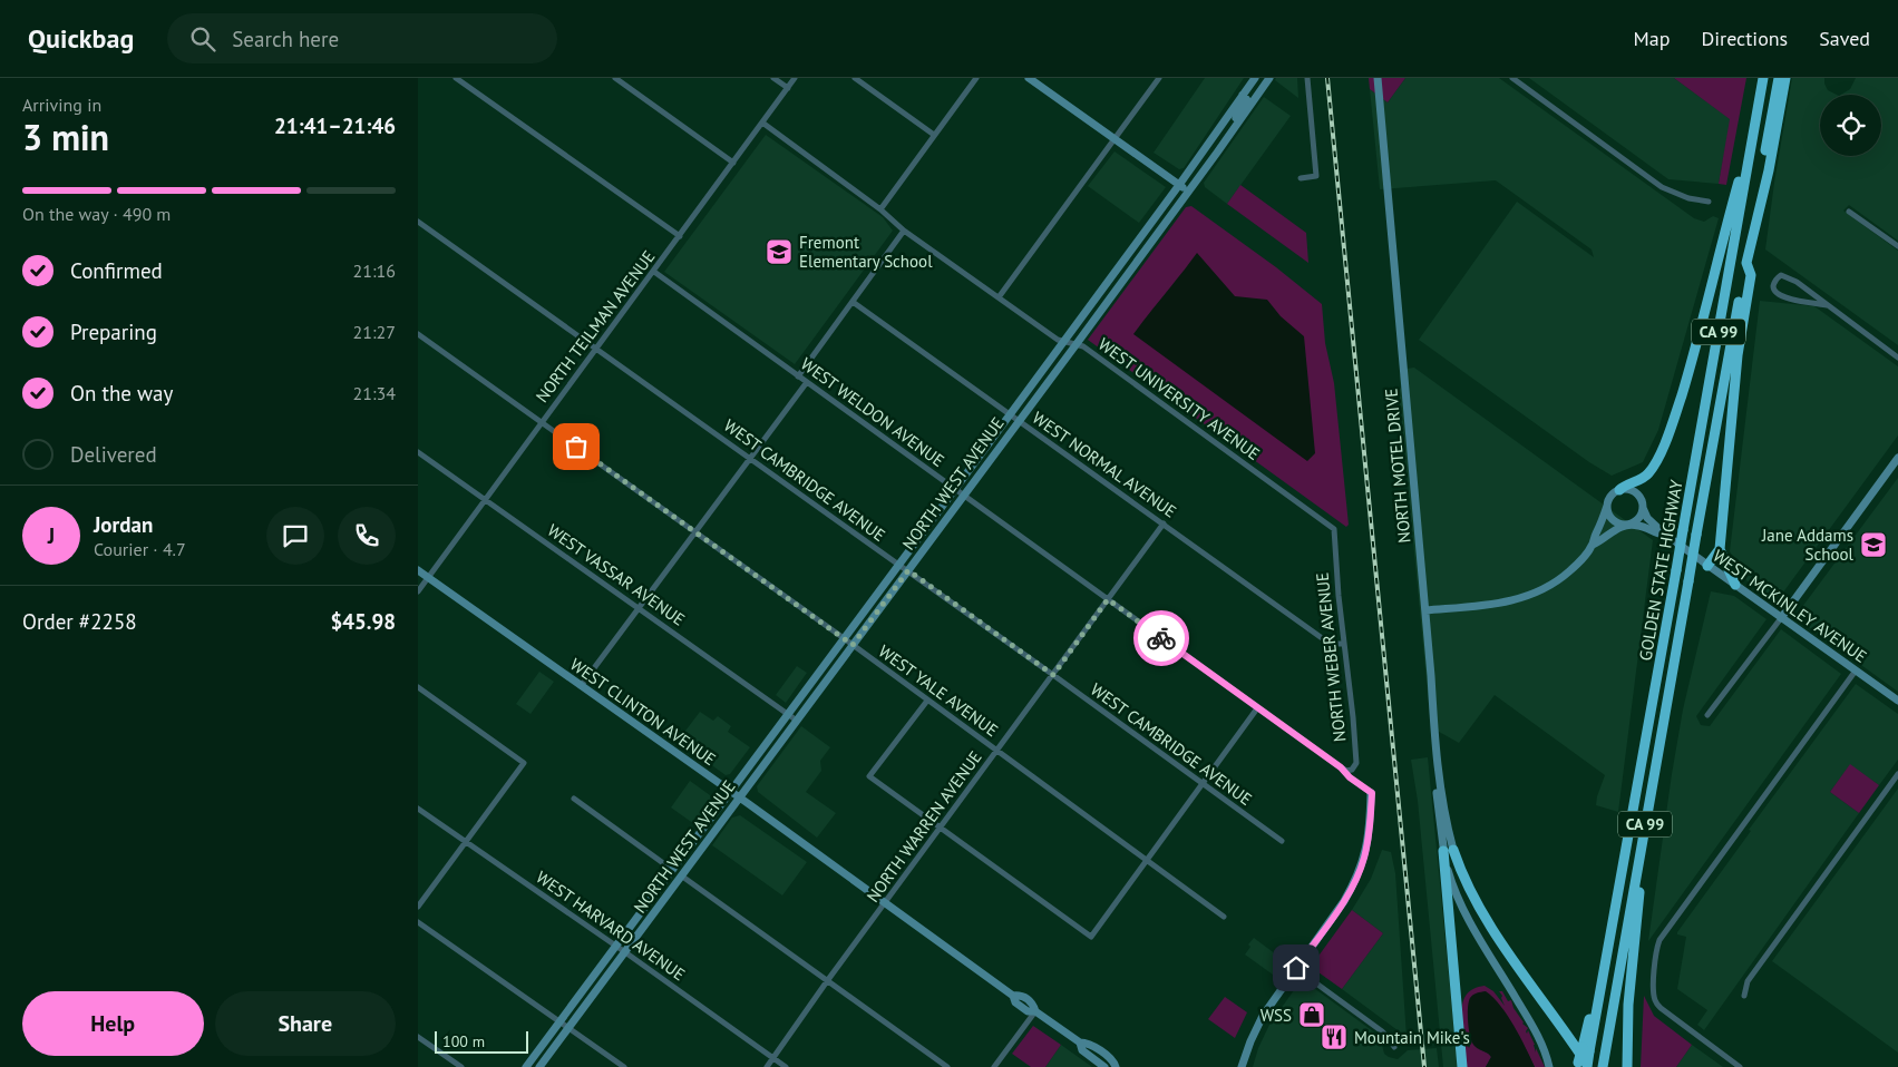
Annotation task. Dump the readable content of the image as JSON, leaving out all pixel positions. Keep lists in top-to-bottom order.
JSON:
{
  "streets": {
    "highway": ["CA 99", "GOLDEN STATE HIGHWAY"],
    "main road": [
      "NORTH MOTEL DRIVE",
      "NORTH WEST AVENUE",
      "WEST MCKINLEY AVENUE",
      "WEST CLINTON AVENUE"
    ],
    "street": [
      "NORTH TEILMAN AVENUE",
      "WEST UNIVERSITY AVENUE",
      "WEST WELDON AVENUE",
      "WEST NORMAL AVENUE",
      "WEST CAMBRIDGE AVENUE",
      "WEST VASSAR AVENUE",
      "NORTH WEBER AVENUE",
      "WEST YALE AVENUE",
      "NORTH WARREN AVENUE",
      "WEST HARVARD AVENUE"
    ]
  },
  "crossings": [
    ["NORTH TEILMAN AVENUE", "WEST UNIVERSITY AVENUE"],
    ["NORTH TEILMAN AVENUE", "WEST WELDON AVENUE"],
    ["NORTH TEILMAN AVENUE", "WEST CAMBRIDGE AVENUE"],
    ["NORTH TEILMAN AVENUE", "WEST VASSAR AVENUE"],
    ["NORTH TEILMAN AVENUE", "WEST YALE AVENUE"],
    ["NORTH TEILMAN AVENUE", "WEST CLINTON AVENUE"],
    ["WEST UNIVERSITY AVENUE", "NORTH WEST AVENUE"],
    ["WEST UNIVERSITY AVENUE", "NORTH WEBER AVENUE"],
    ["WEST WELDON AVENUE", "NORTH WEST AVENUE"],
    ["WEST WELDON AVENUE", "NORTH WEBER AVENUE"],
    ["WEST WELDON AVENUE", "NORTH WARREN AVENUE"],
    ["WEST NORMAL AVENUE", "NORTH WEST AVENUE"],
    ["WEST NORMAL AVENUE", "NORTH WEBER AVENUE"],
    ["WEST NORMAL AVENUE", "NORTH WARREN AVENUE"],
    ["WEST CAMBRIDGE AVENUE", "NORTH WEST AVENUE"],
    ["WEST CAMBRIDGE AVENUE", "NORTH WARREN AVENUE"],
    ["NORTH WEST AVENUE", "WEST VASSAR AVENUE"],
    ["NORTH WEST AVENUE", "WEST YALE AVENUE"],
    ["NORTH WEST AVENUE", "WEST CLINTON AVENUE"],
    ["NORTH WEST AVENUE", "WEST HARVARD AVENUE"],
    ["WEST YALE AVENUE", "NORTH WARREN AVENUE"],
    ["WEST CLINTON AVENUE", "NORTH WARREN AVENUE"],
    ["NORTH WARREN AVENUE", "WEST HARVARD AVENUE"]
  ],
  "places": {
    "school or university": ["Fremont Elementary School", "Jane Addams School"],
    "shop": ["WSS"],
    "restaurant": ["Mountain Mike's"]
  },
  "scale_bar": "100 m",
  "page": {
    "header": "Quickbag",
    "search": "Search here",
    "nav": ["Map", "Directions", "Saved"],
    "heading": ["3 min", "Arriving in", "21:41–21:46"],
    "panel": [
      "Jordan",
      "Courier · 4.7",
      "Order #2258",
      "$45.98"
    ],
    "bar": "On the way · 490 m",
    "list": [
      ["Confirmed", "21:16"],
      ["Preparing", "21:27"],
      ["On the way", "21:34"],
      "Delivered"
    ],
    "round": "J",
    "buttons": ["Help", "Share"],
    "scale": "100 m"
  }
}
